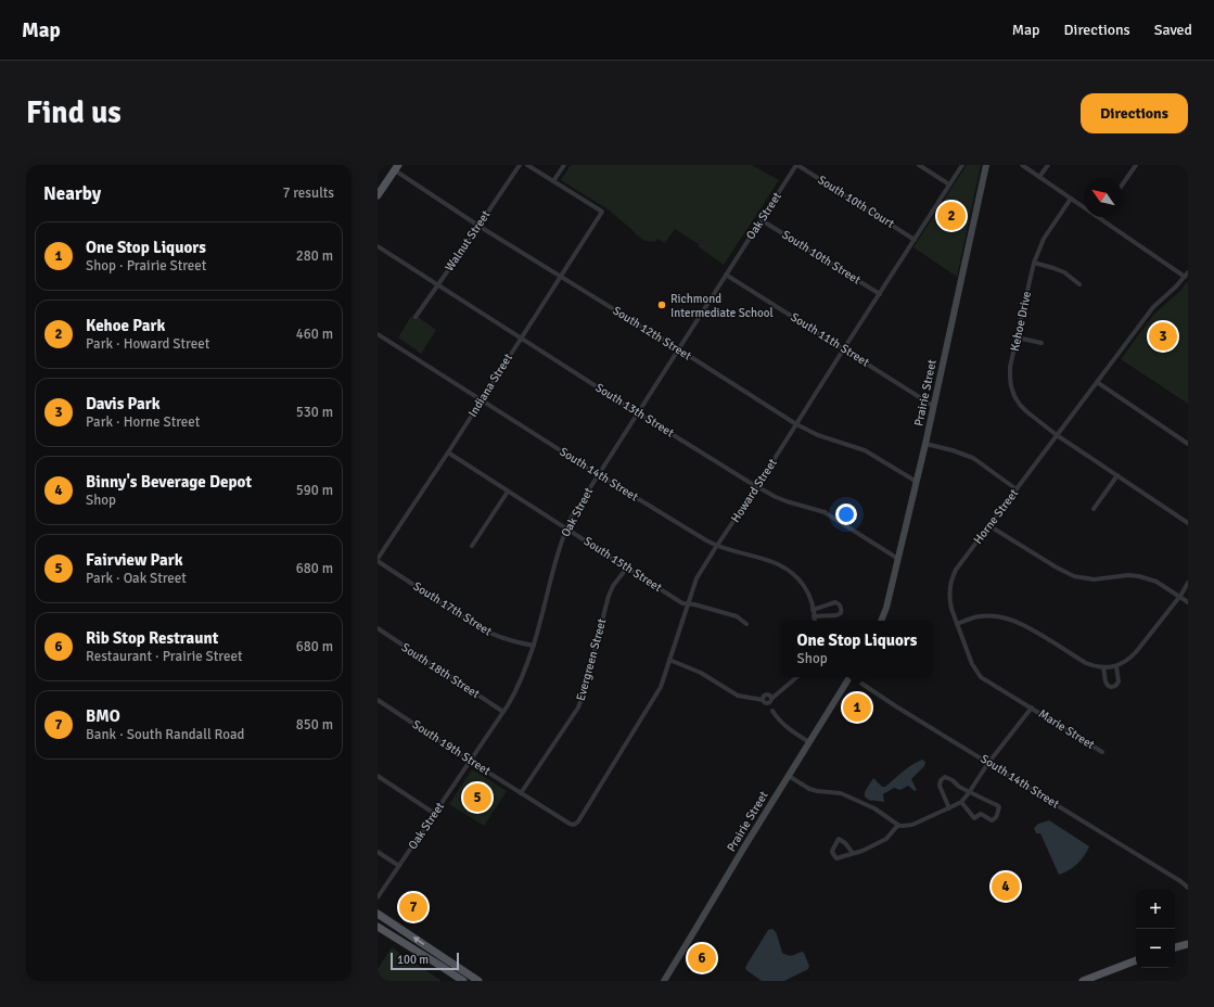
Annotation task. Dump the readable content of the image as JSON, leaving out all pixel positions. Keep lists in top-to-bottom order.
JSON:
{
  "streets": {
    "street": [
      "South 10th Court",
      "Oak Street",
      "Walnut Street",
      "South 10th Street",
      "Kehoe Drive",
      "South 12th Street",
      "South 11th Street",
      "Indiana Street",
      "Prairie Street",
      "South 13th Street",
      "South 14th Street",
      "Howard Street",
      "Horne Street",
      "South 15th Street",
      "South 17th Street",
      "Evergreen Street",
      "South 18th Street",
      "Marie Street",
      "South 19th Street"
    ]
  },
  "crossings": [
    ["South 10th Court", "Oak Street"],
    ["South 10th Court", "Howard Street"],
    ["Oak Street", "South 10th Street"],
    ["Oak Street", "South 12th Street"],
    ["Oak Street", "South 11th Street"],
    ["Oak Street", "South 13th Street"],
    ["Oak Street", "South 14th Street"],
    ["Oak Street", "South 15th Street"],
    ["Oak Street", "South 17th Street"],
    ["Oak Street", "South 18th Street"],
    ["Oak Street", "South 19th Street"],
    ["Walnut Street", "South 12th Street"],
    ["Walnut Street", "South 13th Street"],
    ["South 10th Street", "Howard Street"],
    ["Kehoe Drive", "Horne Street"],
    ["South 12th Street", "Indiana Street"],
    ["South 12th Street", "Prairie Street"],
    ["South 12th Street", "Howard Street"],
    ["South 11th Street", "Prairie Street"],
    ["South 11th Street", "Howard Street"],
    ["Indiana Street", "South 13th Street"],
    ["Indiana Street", "South 14th Street"],
    ["Indiana Street", "South 15th Street"],
    ["Indiana Street", "South 17th Street"],
    ["Prairie Street", "South 13th Street"],
    ["South 13th Street", "Howard Street"],
    ["South 14th Street", "Howard Street"],
    ["Howard Street", "South 15th Street"],
    ["Howard Street", "South 19th Street"],
    ["Horne Street", "Marie Street"],
    ["South 15th Street", "Evergreen Street"],
    ["Evergreen Street", "South 19th Street"]
  ],
  "places": ["Richmond Intermediate School"],
  "scale_bar": "100 m",
  "north": "top left",
  "page": {
    "header": "Map",
    "nav": ["Map", "Directions", "Saved"],
    "buttons": "Directions",
    "title": "Find us",
    "heading": ["Nearby", "7 results"],
    "pins": [
      "2",
      "3",
      "1",
      "5",
      "4",
      "7",
      "6"
    ],
    "list": [
      {
        "mark": "1",
        "name": "One Stop Liquors",
        "note": "Shop · Prairie Street",
        "value": "280 m"
      },
      {
        "mark": "2",
        "name": "Kehoe Park",
        "note": "Park · Howard Street",
        "value": "460 m"
      },
      {
        "mark": "3",
        "name": "Davis Park",
        "note": "Park · Horne Street",
        "value": "530 m"
      },
      {
        "mark": "4",
        "name": "Binny's Beverage Depot",
        "note": "Shop",
        "value": "590 m"
      },
      {
        "mark": "5",
        "name": "Fairview Park",
        "note": "Park · Oak Street",
        "value": "680 m"
      },
      {
        "mark": "6",
        "name": "Rib Stop Restraunt",
        "note": "Restaurant · Prairie Street",
        "value": "680 m"
      },
      {
        "mark": "7",
        "name": "BMO",
        "note": "Bank · South Randall Road",
        "value": "850 m"
      }
    ],
    "popup": ["One Stop Liquors", "Shop"],
    "map_buttons": ["+", "−"],
    "scale": "100 m"
  }
}
